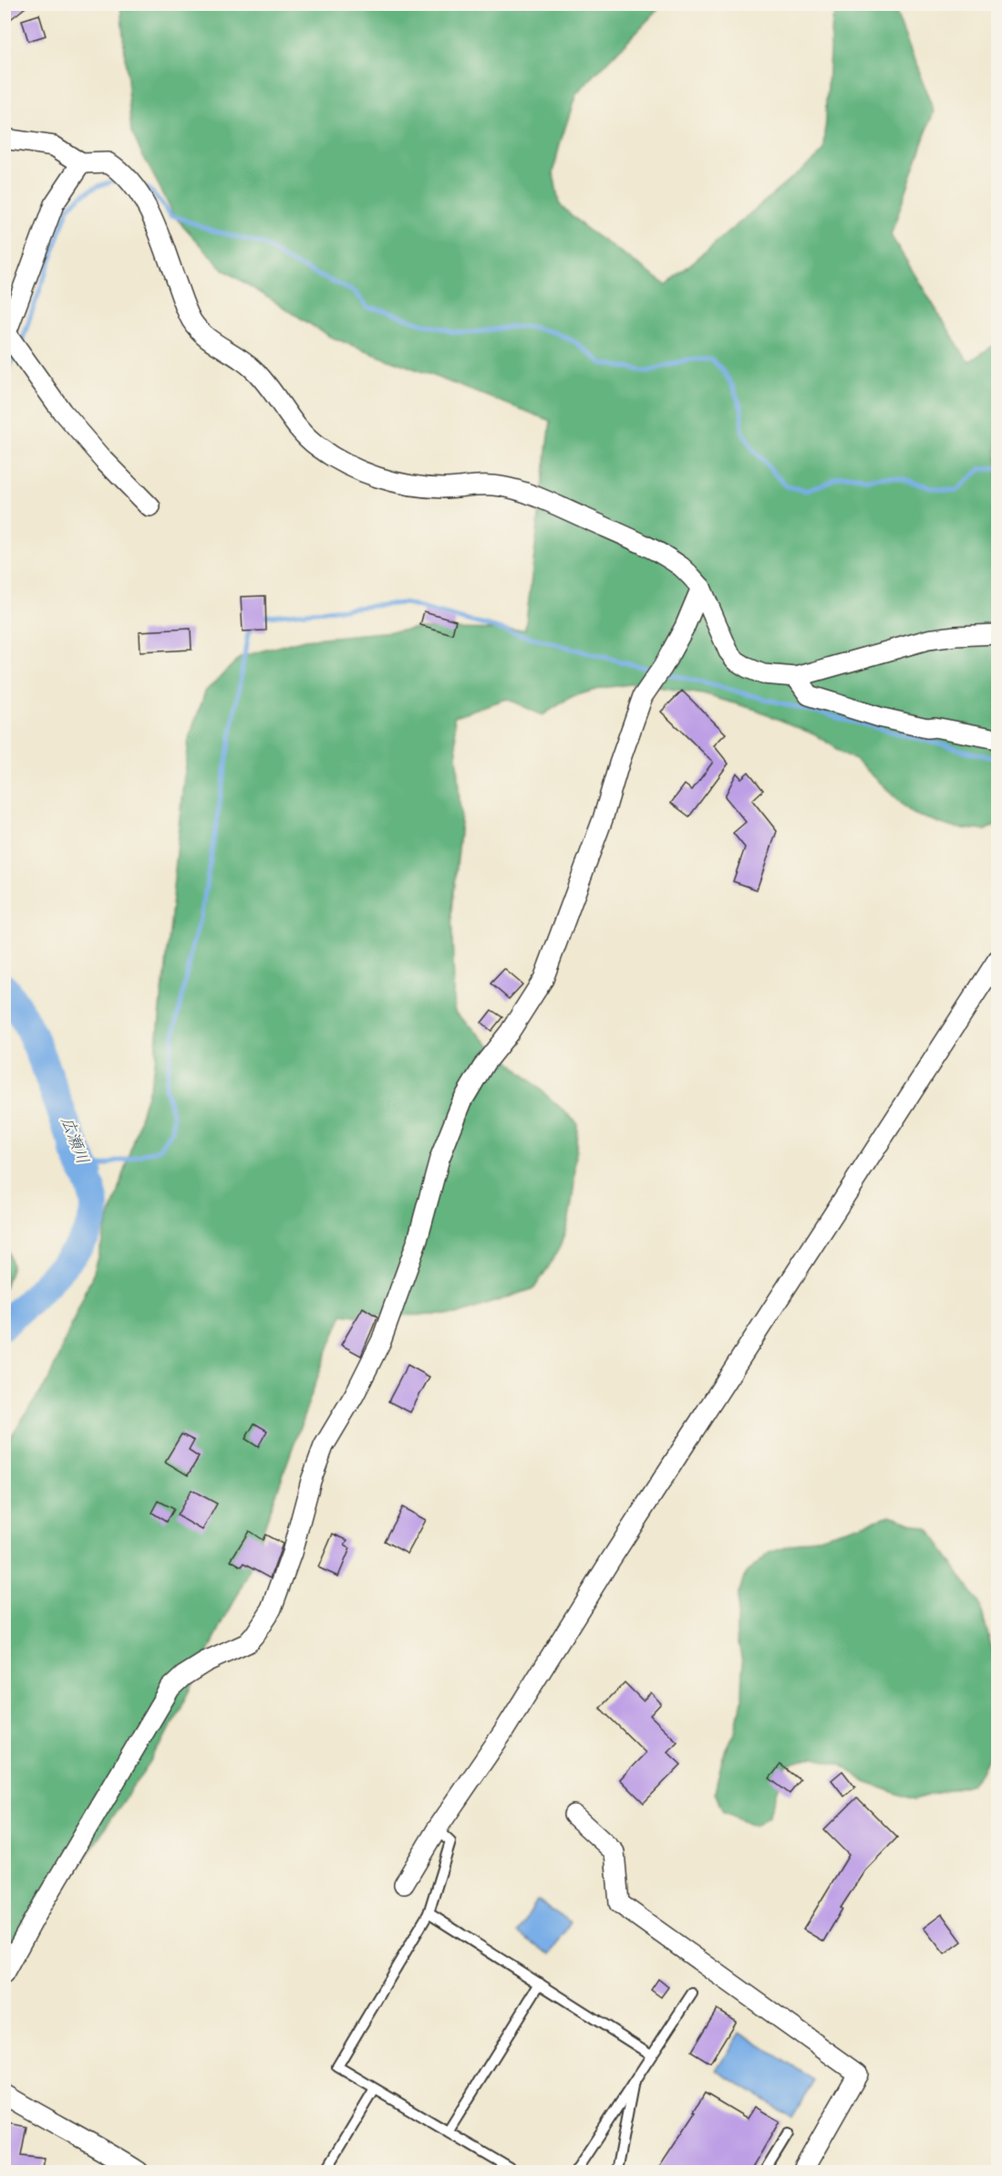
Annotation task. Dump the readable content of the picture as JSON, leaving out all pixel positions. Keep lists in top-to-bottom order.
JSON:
{
  "water": ["広瀬川"]
}
